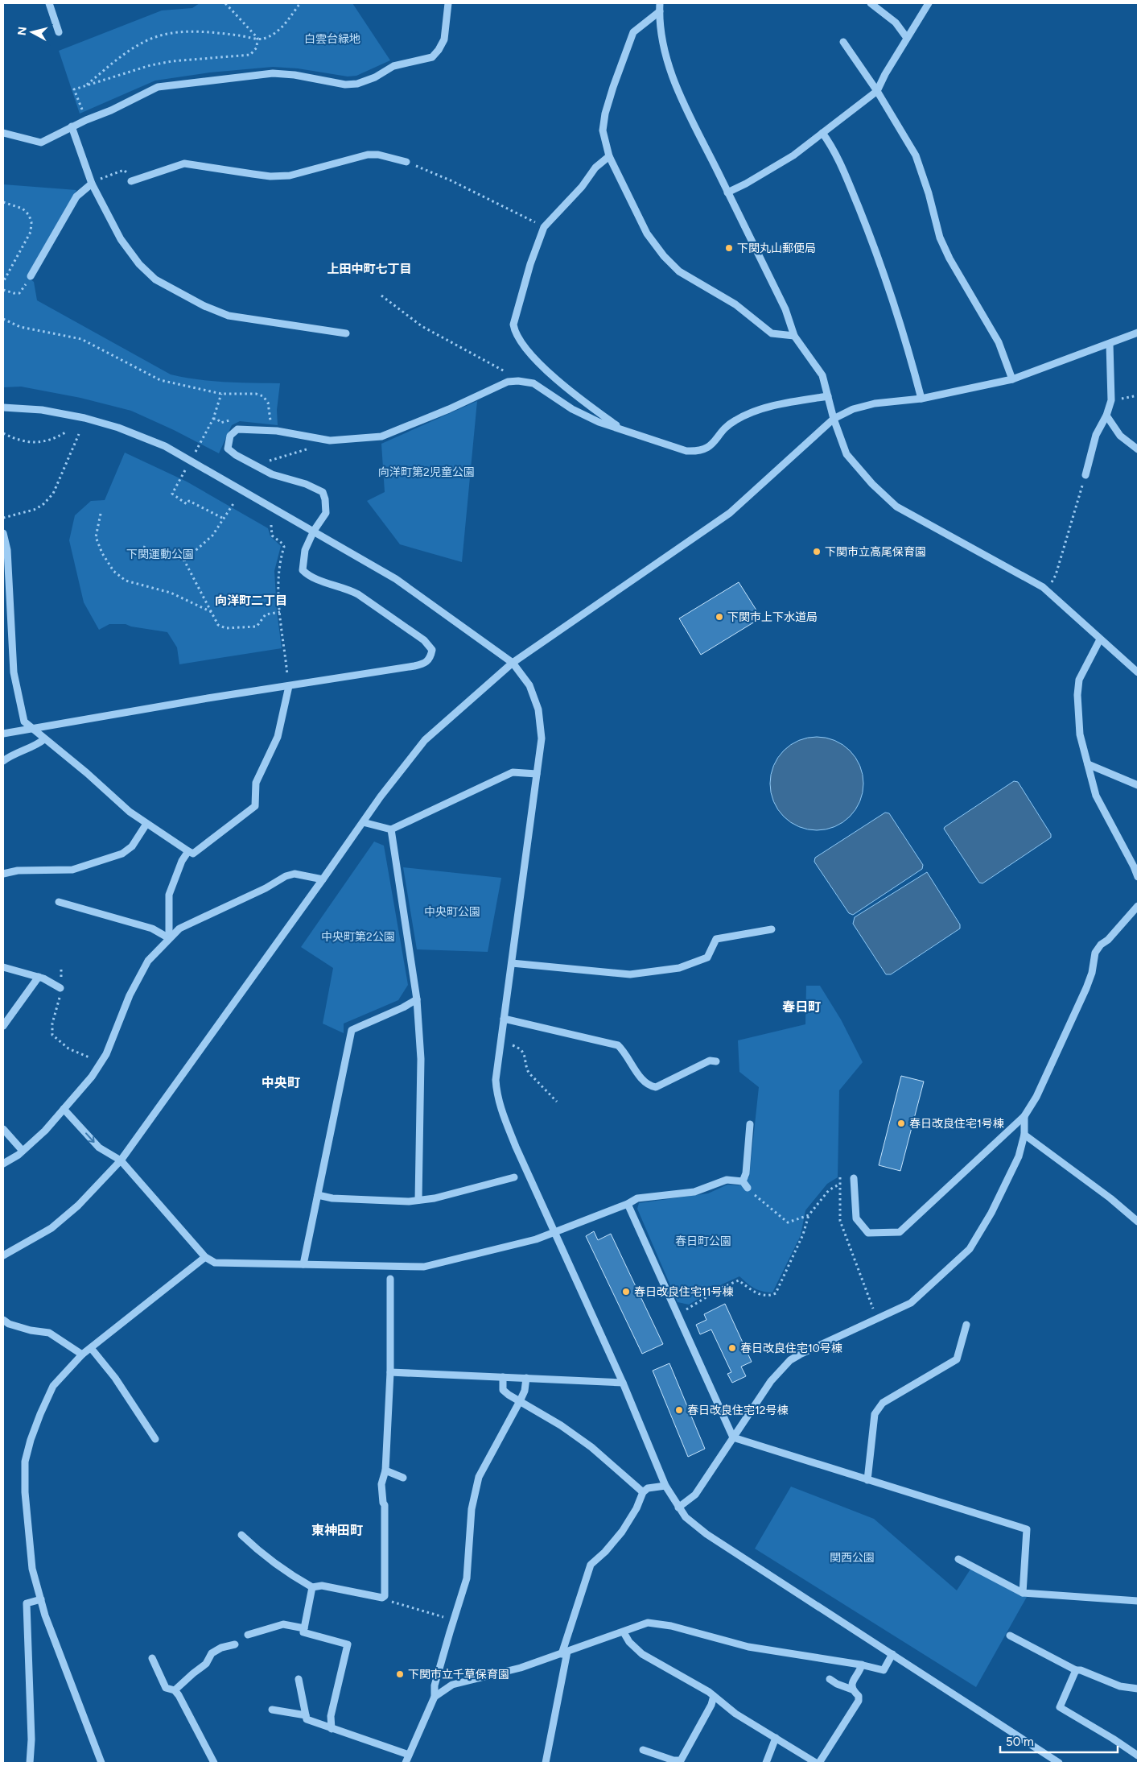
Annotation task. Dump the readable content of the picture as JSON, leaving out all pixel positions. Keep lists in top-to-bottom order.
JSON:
{
  "districts": [
    "上田中町七丁目",
    "向洋町二丁目",
    "春日町",
    "中央町",
    "東神田町"
  ],
  "parks": [
    "白雲台緑地",
    "向洋町第2児童公園",
    "下関運動公園",
    "中央町公園",
    "中央町第2公園",
    "春日町公園",
    "関西公園"
  ],
  "places": [
    "下関丸山郵便局",
    "下関市立高尾保育園",
    "下関市上下水道局",
    "春日改良住宅1号棟",
    "春日改良住宅11号棟",
    "春日改良住宅10号棟",
    "春日改良住宅12号棟",
    "下関市立千草保育園"
  ],
  "scale_bar": "50 m",
  "north": "left"
}
